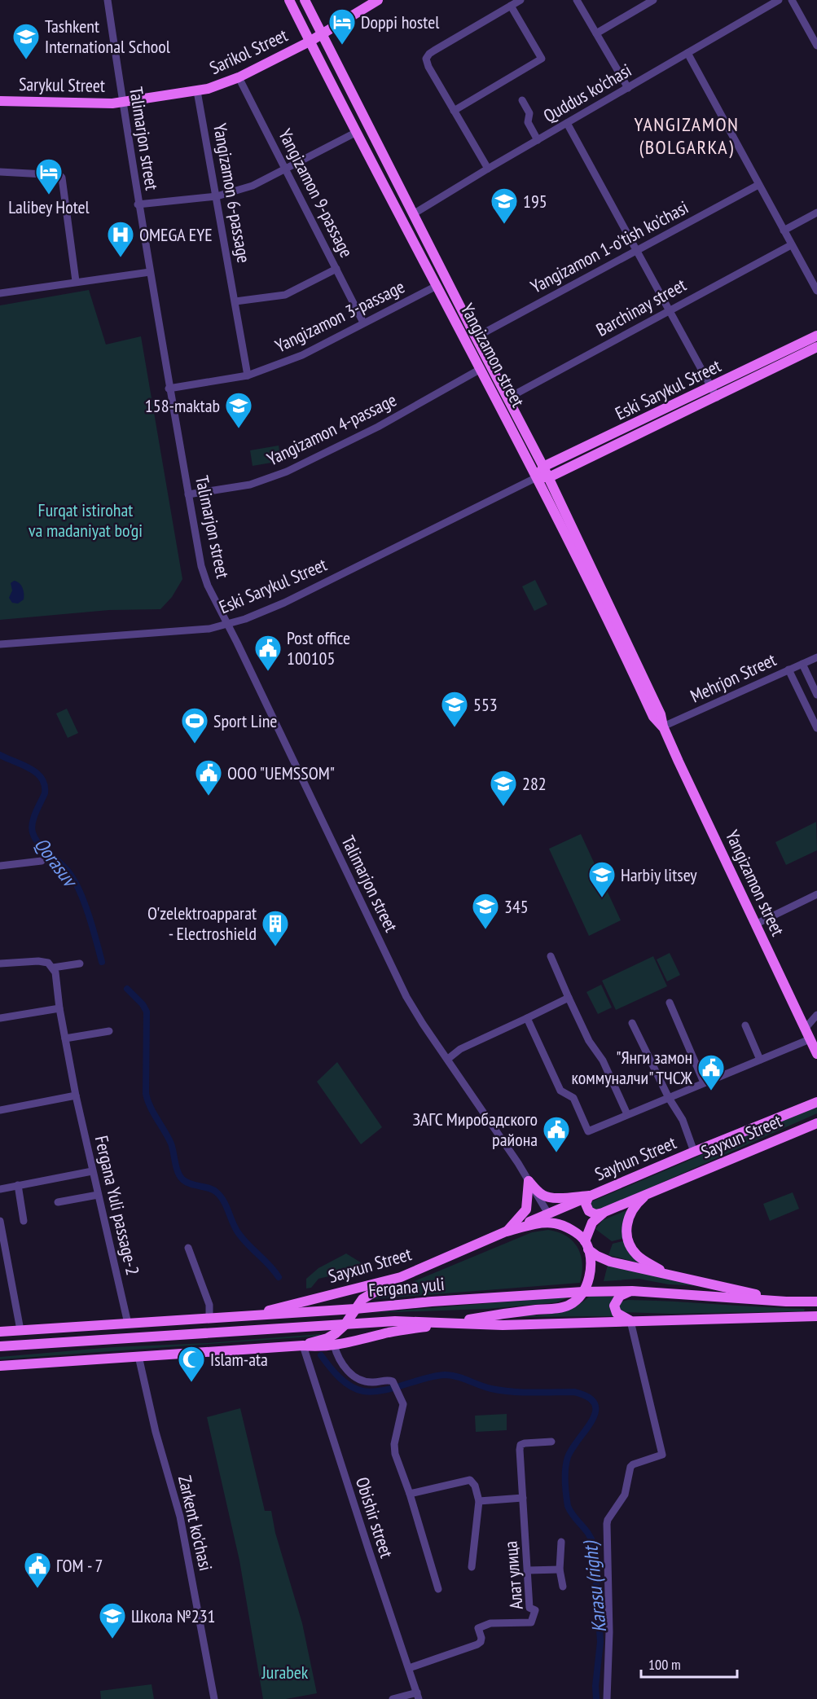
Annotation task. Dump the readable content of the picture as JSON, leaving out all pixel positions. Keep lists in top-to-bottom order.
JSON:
{
  "streets": {
    "main road": [
      "Sarikol Street",
      "Sarykul Street",
      "Yangizamon street",
      "Eski Sarykul Street",
      "Sayxun Street",
      "Sayhun Street",
      "Fergana yuli"
    ],
    "street": [
      "Quddus ko'chasi",
      "Talimarjon street",
      "Yangizamon 6-passage",
      "Yangizamon 9-passage",
      "Yangizamon 1-o'tish ko'chasi",
      "Barchinay street",
      "Yangizamon 3-passage",
      "Yangizamon 4-passage",
      "Mehrjon Street",
      "Fergana Yuli passage-2",
      "Obishir street",
      "Zarkent ko'chasi",
      "Алат улица"
    ]
  },
  "crossings": [
    ["Sarikol Street", "Sarykul Street"],
    ["Sarikol Street", "Talimarjon street"],
    ["Sarikol Street", "Yangizamon 6-passage"],
    ["Sarikol Street", "Yangizamon 9-passage"],
    ["Sarikol Street", "Yangizamon street"],
    ["Sarykul Street", "Talimarjon street"],
    ["Quddus ko'chasi", "Yangizamon street"],
    ["Talimarjon street", "Yangizamon 3-passage"],
    ["Talimarjon street", "Eski Sarykul Street"],
    ["Talimarjon street", "Yangizamon 4-passage"],
    ["Talimarjon street", "Sayxun Street"],
    ["Talimarjon street", "Sayhun Street"],
    ["Yangizamon 6-passage", "Yangizamon 3-passage"],
    ["Yangizamon 9-passage", "Yangizamon 3-passage"],
    ["Yangizamon 1-o'tish ko'chasi", "Yangizamon street"],
    ["Barchinay street", "Yangizamon street"],
    ["Yangizamon 3-passage", "Yangizamon street"],
    ["Yangizamon street", "Eski Sarykul Street"],
    ["Yangizamon street", "Yangizamon 4-passage"],
    ["Yangizamon street", "Mehrjon Street"],
    ["Sayxun Street", "Sayhun Street"],
    ["Sayxun Street", "Fergana yuli"],
    ["Fergana Yuli passage-2", "Fergana yuli"],
    ["Obishir street", "Алат улица"]
  ],
  "districts": ["YANGIZAMON (BOLGARKA)"],
  "water": ["Qorasuv", "Karasu (right)"],
  "parks": ["Furqat istirohat va madaniyat bo'gi", "Jurabek"],
  "places": {
    "hotel": ["Doppi hostel", "Lalibey Hotel"],
    "school or university": [
      "Tashkent International School",
      "195",
      "158-maktab",
      "553",
      "282",
      "Harbiy litsey",
      "345",
      "Школа №231"
    ],
    "hospital": ["OMEGA EYE"],
    "public building": [
      "Post office 100105",
      "ООО \"UEMSSOM\"",
      "\"Янги замон коммуналчи\" ТЧСЖ",
      "ЗАГС Миробадского района",
      "ГОМ - 7"
    ],
    "sports": ["Sport Line"],
    "building": ["O'zelektroapparat - Electroshield"],
    "mosque": ["Islam-ata"]
  },
  "scale_bar": "100 m"
}
